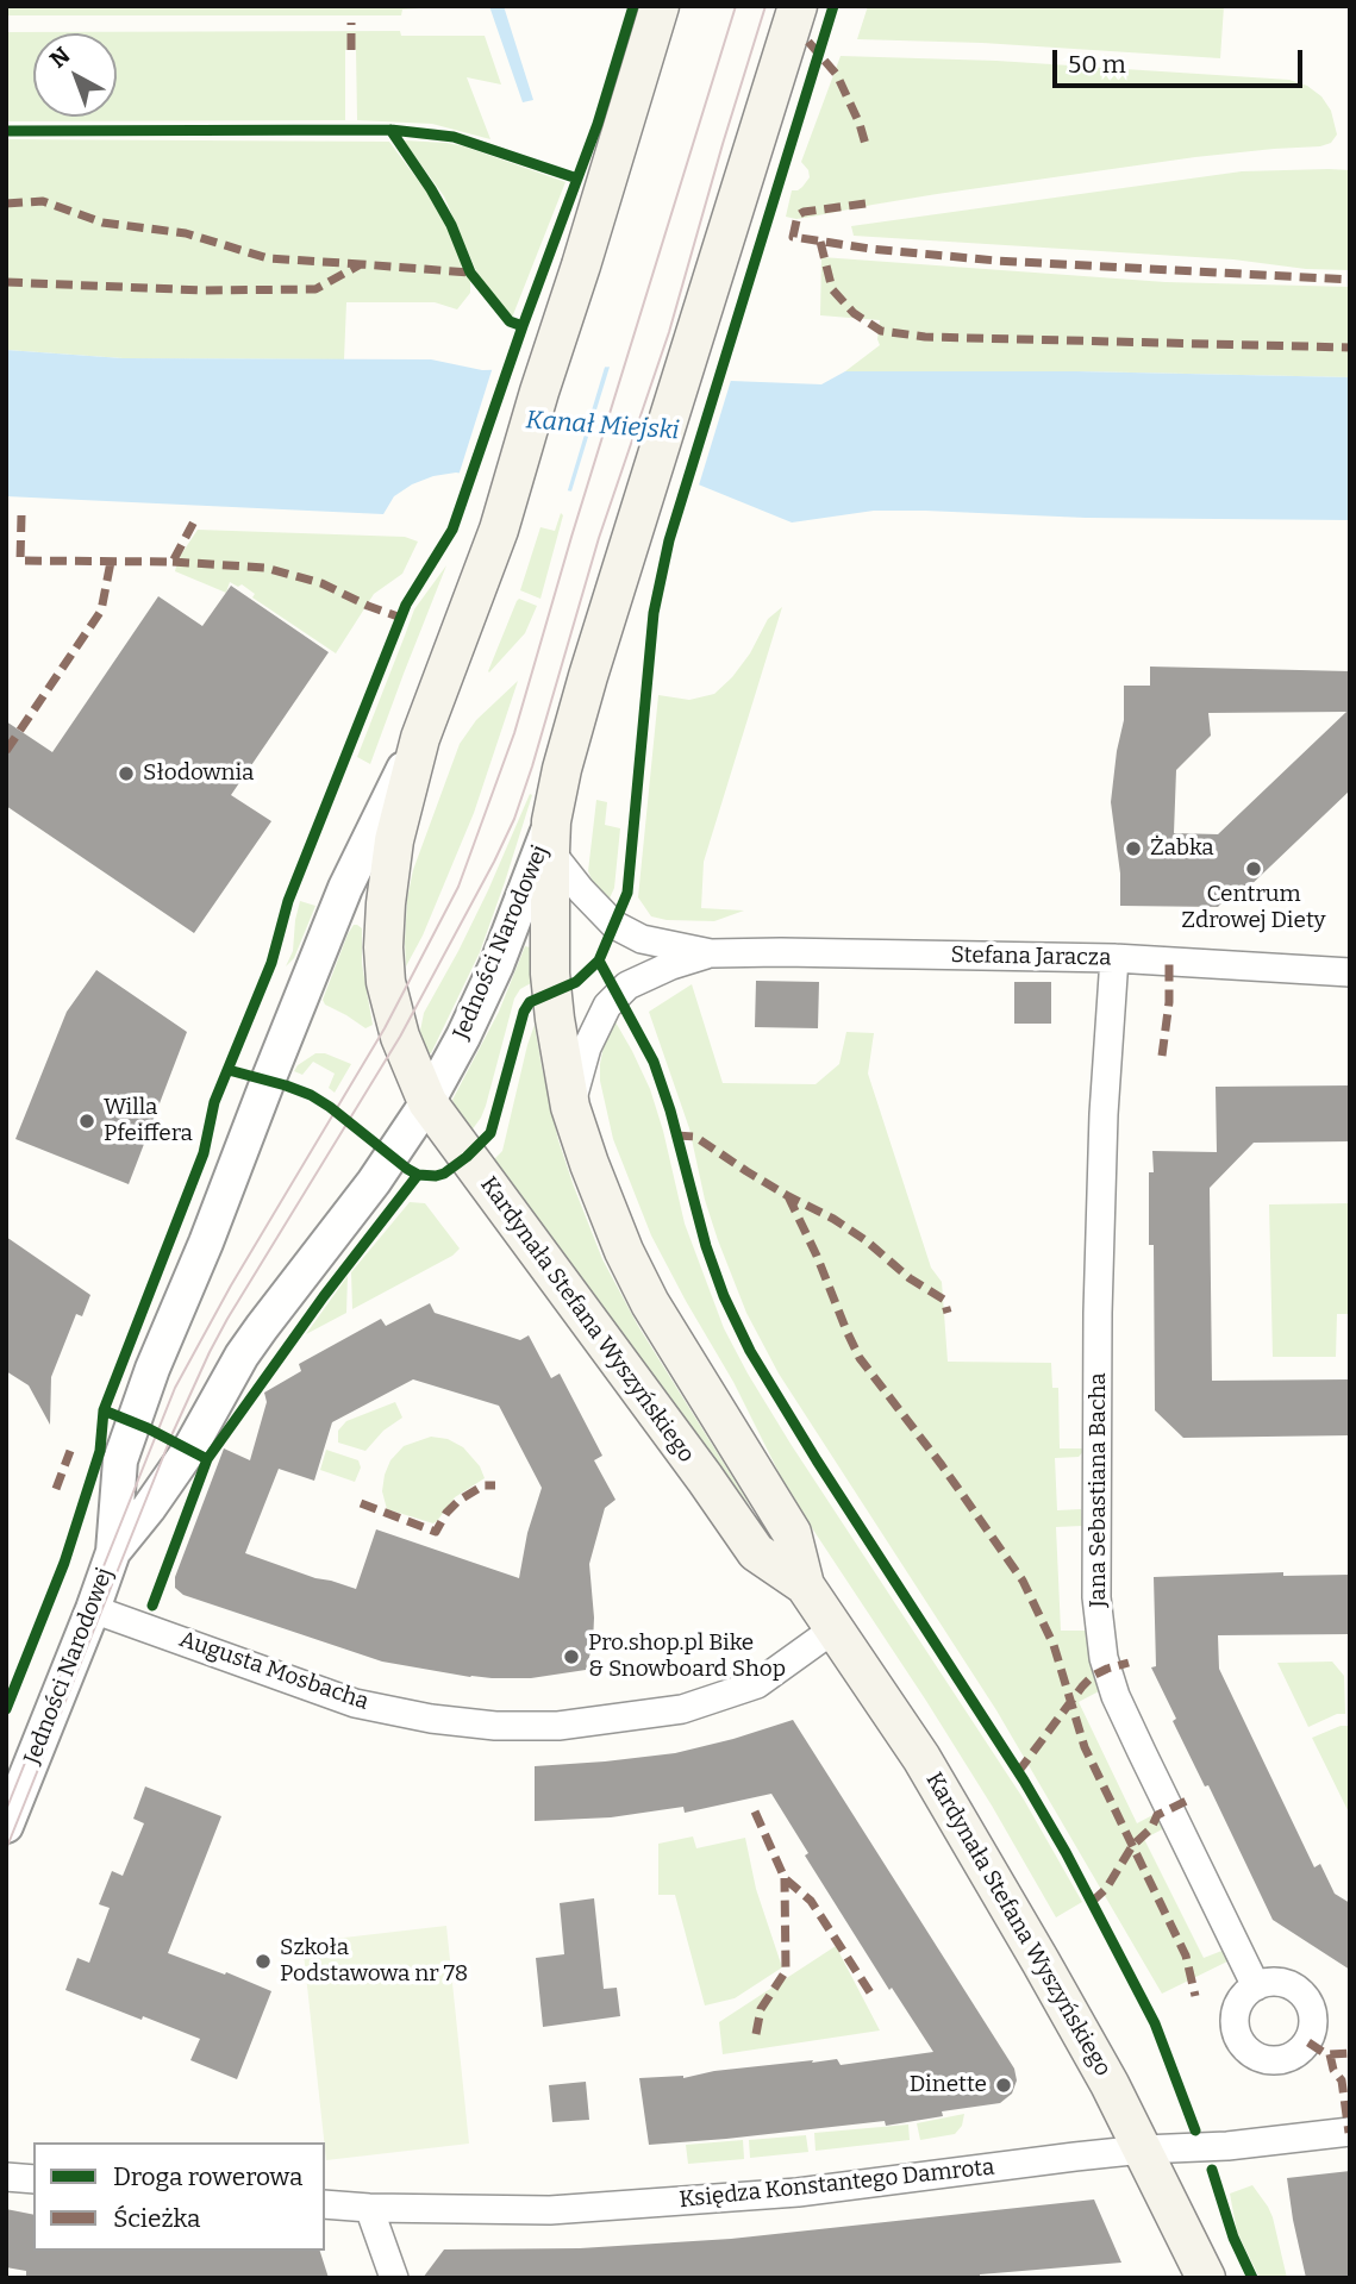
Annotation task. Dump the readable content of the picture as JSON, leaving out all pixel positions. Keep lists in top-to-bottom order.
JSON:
{
  "streets": {
    "main road": ["Jedności Narodowej", "Kardynała Stefana Wyszyńskiego"],
    "street": [
      "Stefana Jaracza",
      "Jana Sebastiana Bacha",
      "Augusta Mosbacha",
      "Księdza Konstantego Damrota"
    ]
  },
  "crossings": [
    ["Jedności Narodowej", "Stefana Jaracza"],
    ["Jedności Narodowej", "Kardynała Stefana Wyszyńskiego"],
    ["Jedności Narodowej", "Augusta Mosbacha"],
    ["Stefana Jaracza", "Kardynała Stefana Wyszyńskiego"],
    ["Stefana Jaracza", "Jana Sebastiana Bacha"],
    ["Kardynała Stefana Wyszyńskiego", "Augusta Mosbacha"],
    ["Kardynała Stefana Wyszyńskiego", "Księdza Konstantego Damrota"]
  ],
  "water": ["Kanał Miejski"],
  "places": [
    "Słodownia",
    "Żabka",
    "Centrum Zdrowej Diety",
    "Willa Pfeiffera",
    "Pro.shop.pl Bike & Snowboard Shop",
    "Szkoła Podstawowa nr 78",
    "Dinette"
  ],
  "legend": ["Droga rowerowa", "Ścieżka"],
  "scale_bar": "50 m",
  "north": "top left"
}
